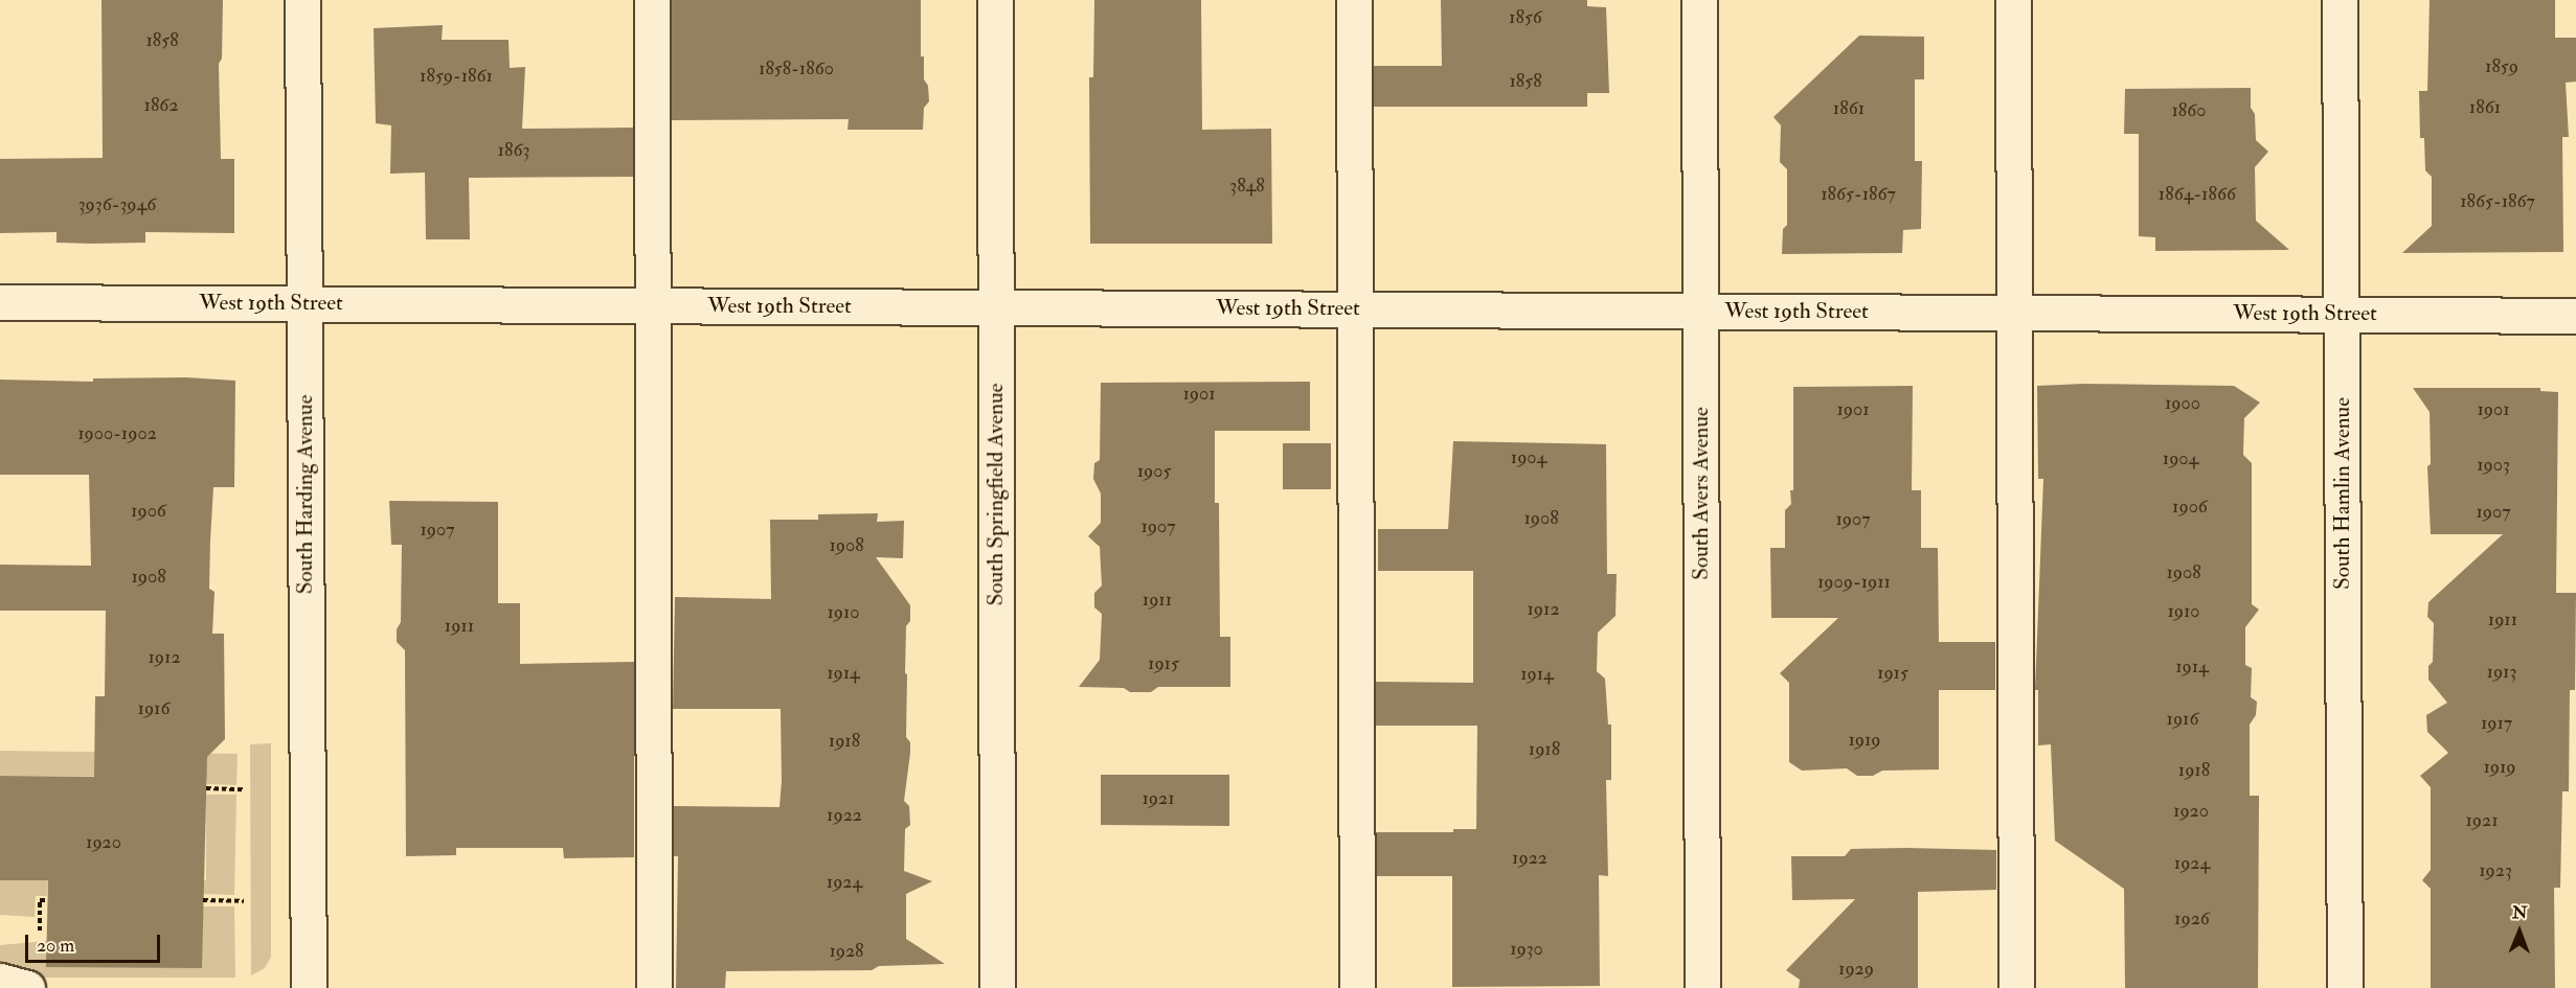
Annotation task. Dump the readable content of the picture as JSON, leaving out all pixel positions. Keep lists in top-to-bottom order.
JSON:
{
  "streets": {
    "street": [
      "West 19th Street",
      "South Avers Avenue",
      "South Hamlin Avenue",
      "South Harding Avenue",
      "South Springfield Avenue"
    ]
  },
  "crossings": [
    ["West 19th Street", "South Avers Avenue"],
    ["West 19th Street", "South Hamlin Avenue"],
    ["West 19th Street", "South Harding Avenue"],
    ["West 19th Street", "South Springfield Avenue"]
  ],
  "house_numbers": [
    "1856",
    "1858",
    "1859",
    "1858-1860",
    "1859-1861",
    "1858",
    "1862",
    "1861",
    "1861",
    "1860",
    "1863",
    "3848",
    "1865-1867",
    "1864-1866",
    "1865-1867",
    "3936-3946",
    "1901",
    "1900",
    "1901",
    "1901",
    "1900-1902",
    "1904",
    "1904",
    "1903",
    "1905",
    "1906",
    "1906",
    "1907",
    "1908",
    "1907",
    "1907",
    "1907",
    "1908",
    "1908",
    "1908",
    "1909-1911",
    "1911",
    "1912",
    "1910",
    "1910",
    "1911",
    "1911",
    "1912",
    "1915",
    "1914",
    "1913",
    "1914",
    "1915",
    "1914",
    "1916",
    "1916",
    "1917",
    "1919",
    "1918",
    "1918",
    "1919",
    "1918",
    "1921",
    "1920",
    "1922",
    "1921",
    "1920",
    "1922",
    "1924",
    "1923",
    "1924",
    "1926",
    "1930",
    "1928",
    "1929"
  ],
  "scale_bar": "20 m",
  "north": "top"
}
